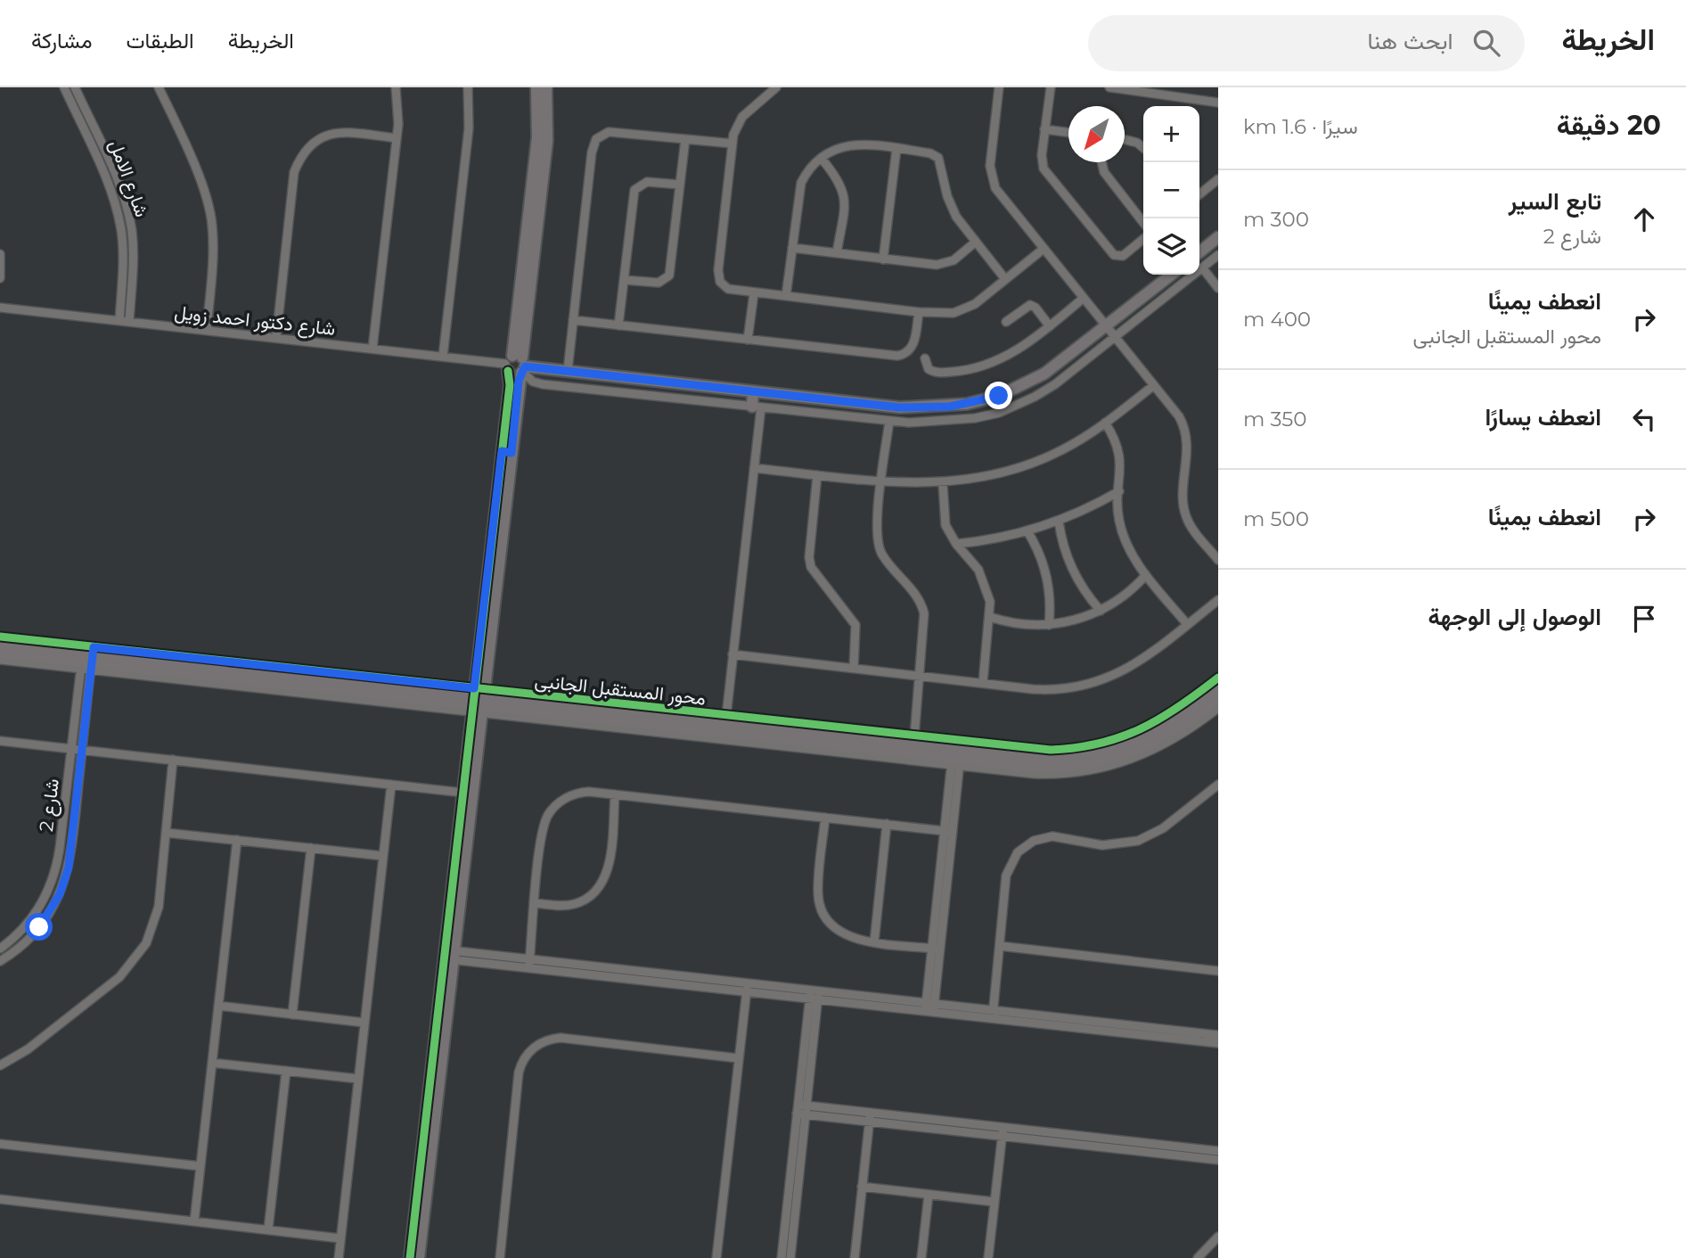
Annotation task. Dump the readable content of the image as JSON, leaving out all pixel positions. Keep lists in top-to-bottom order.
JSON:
{
  "streets": {
    "street": [
      "شارع الامل",
      "شارع دكتور احمد زويل",
      "محور المستقبل الجانبى",
      "شارع 2"
    ]
  },
  "crossings": [
    ["شارع الامل", "شارع دكتور احمد زويل"],
    ["محور المستقبل الجانبى", "شارع 2"]
  ],
  "north": "bottom left",
  "page": {
    "header": "الخريطة",
    "search": "ابحث هنا",
    "nav": ["الخريطة", "الطبقات", "مشاركة"],
    "heading": ["20 دقيقة", "سيرًا · 1.6 km"],
    "map_buttons": ["+", "−"],
    "list": [
      ["تابع السير", "شارع 2", "300 m"],
      ["انعطف يمينًا", "محور المستقبل الجانبى", "400 m"],
      ["انعطف يسارًا", "350 m"],
      ["انعطف يمينًا", "500 m"],
      "الوصول إلى الوجهة"
    ]
  }
}
